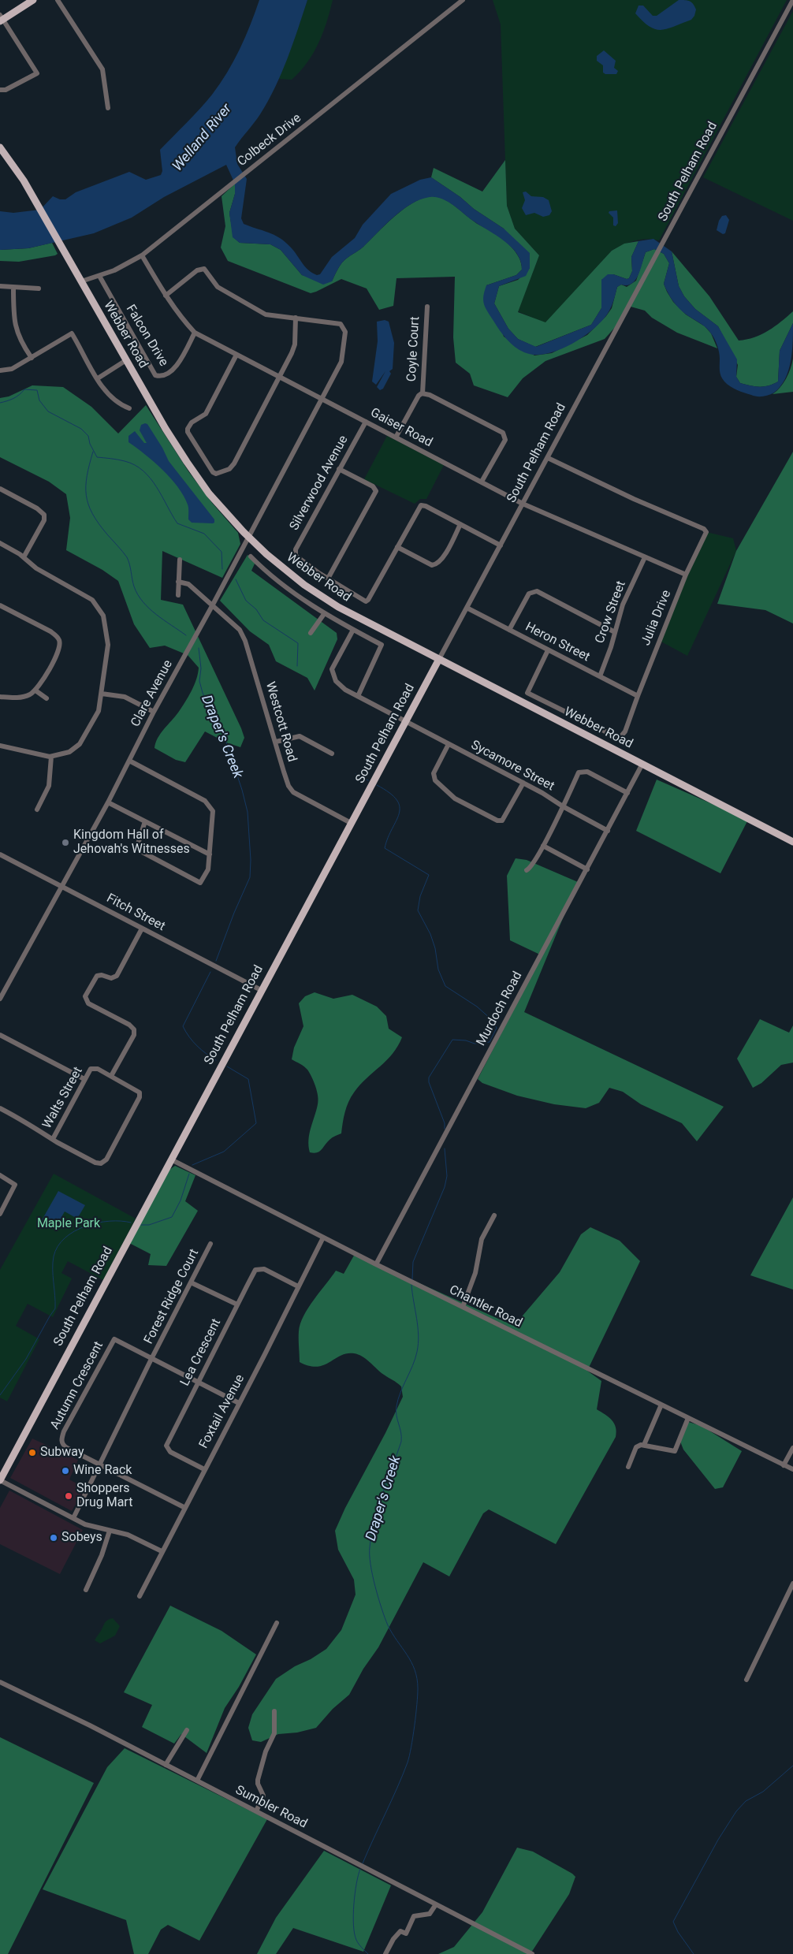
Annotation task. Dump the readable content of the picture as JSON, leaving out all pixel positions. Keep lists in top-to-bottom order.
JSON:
{
  "streets": {
    "main road": ["South Pelham Road", "Webber Road"],
    "street": [
      "Colbeck Drive",
      "Falcon Drive",
      "Coyle Court",
      "Gaiser Road",
      "Silverwood Avenue",
      "Crow Street",
      "Julia Drive",
      "Heron Street",
      "Clare Avenue",
      "Westcott Road",
      "Sycamore Street",
      "Fitch Street",
      "Murdoch Road",
      "Walts Street",
      "Forest Ridge Court",
      "Chantler Road",
      "Lea Crescent",
      "Autumn Crescent",
      "Foxtail Avenue",
      "Sumbler Road"
    ]
  },
  "crossings": [
    ["Colbeck Drive", "Webber Road"],
    ["Colbeck Drive", "Falcon Drive"],
    ["Colbeck Drive", "Gaiser Road"],
    ["South Pelham Road", "Webber Road"],
    ["South Pelham Road", "Gaiser Road"],
    ["South Pelham Road", "Silverwood Avenue"],
    ["South Pelham Road", "Julia Drive"],
    ["South Pelham Road", "Heron Street"],
    ["South Pelham Road", "Westcott Road"],
    ["South Pelham Road", "Sycamore Street"],
    ["South Pelham Road", "Fitch Street"],
    ["South Pelham Road", "Chantler Road"],
    ["Webber Road", "Clare Avenue"],
    ["Webber Road", "Murdoch Road"],
    ["Falcon Drive", "Gaiser Road"],
    ["Gaiser Road", "Silverwood Avenue"],
    ["Gaiser Road", "Crow Street"],
    ["Gaiser Road", "Julia Drive"],
    ["Gaiser Road", "Clare Avenue"],
    ["Crow Street", "Heron Street"],
    ["Julia Drive", "Heron Street"],
    ["Clare Avenue", "Westcott Road"],
    ["Clare Avenue", "Fitch Street"],
    ["Sycamore Street", "Murdoch Road"],
    ["Murdoch Road", "Chantler Road"],
    ["Forest Ridge Court", "Autumn Crescent"],
    ["Chantler Road", "Foxtail Avenue"],
    ["Lea Crescent", "Autumn Crescent"],
    ["Lea Crescent", "Foxtail Avenue"],
    ["Autumn Crescent", "Foxtail Avenue"]
  ],
  "water": ["Welland River", "Draper's Creek"],
  "parks": ["Maple Park"],
  "places": [
    "Kingdom Hall of Jehovah's Witnesses",
    "Subway",
    "Wine Rack",
    "Shoppers Drug Mart",
    "Sobeys"
  ]
}
